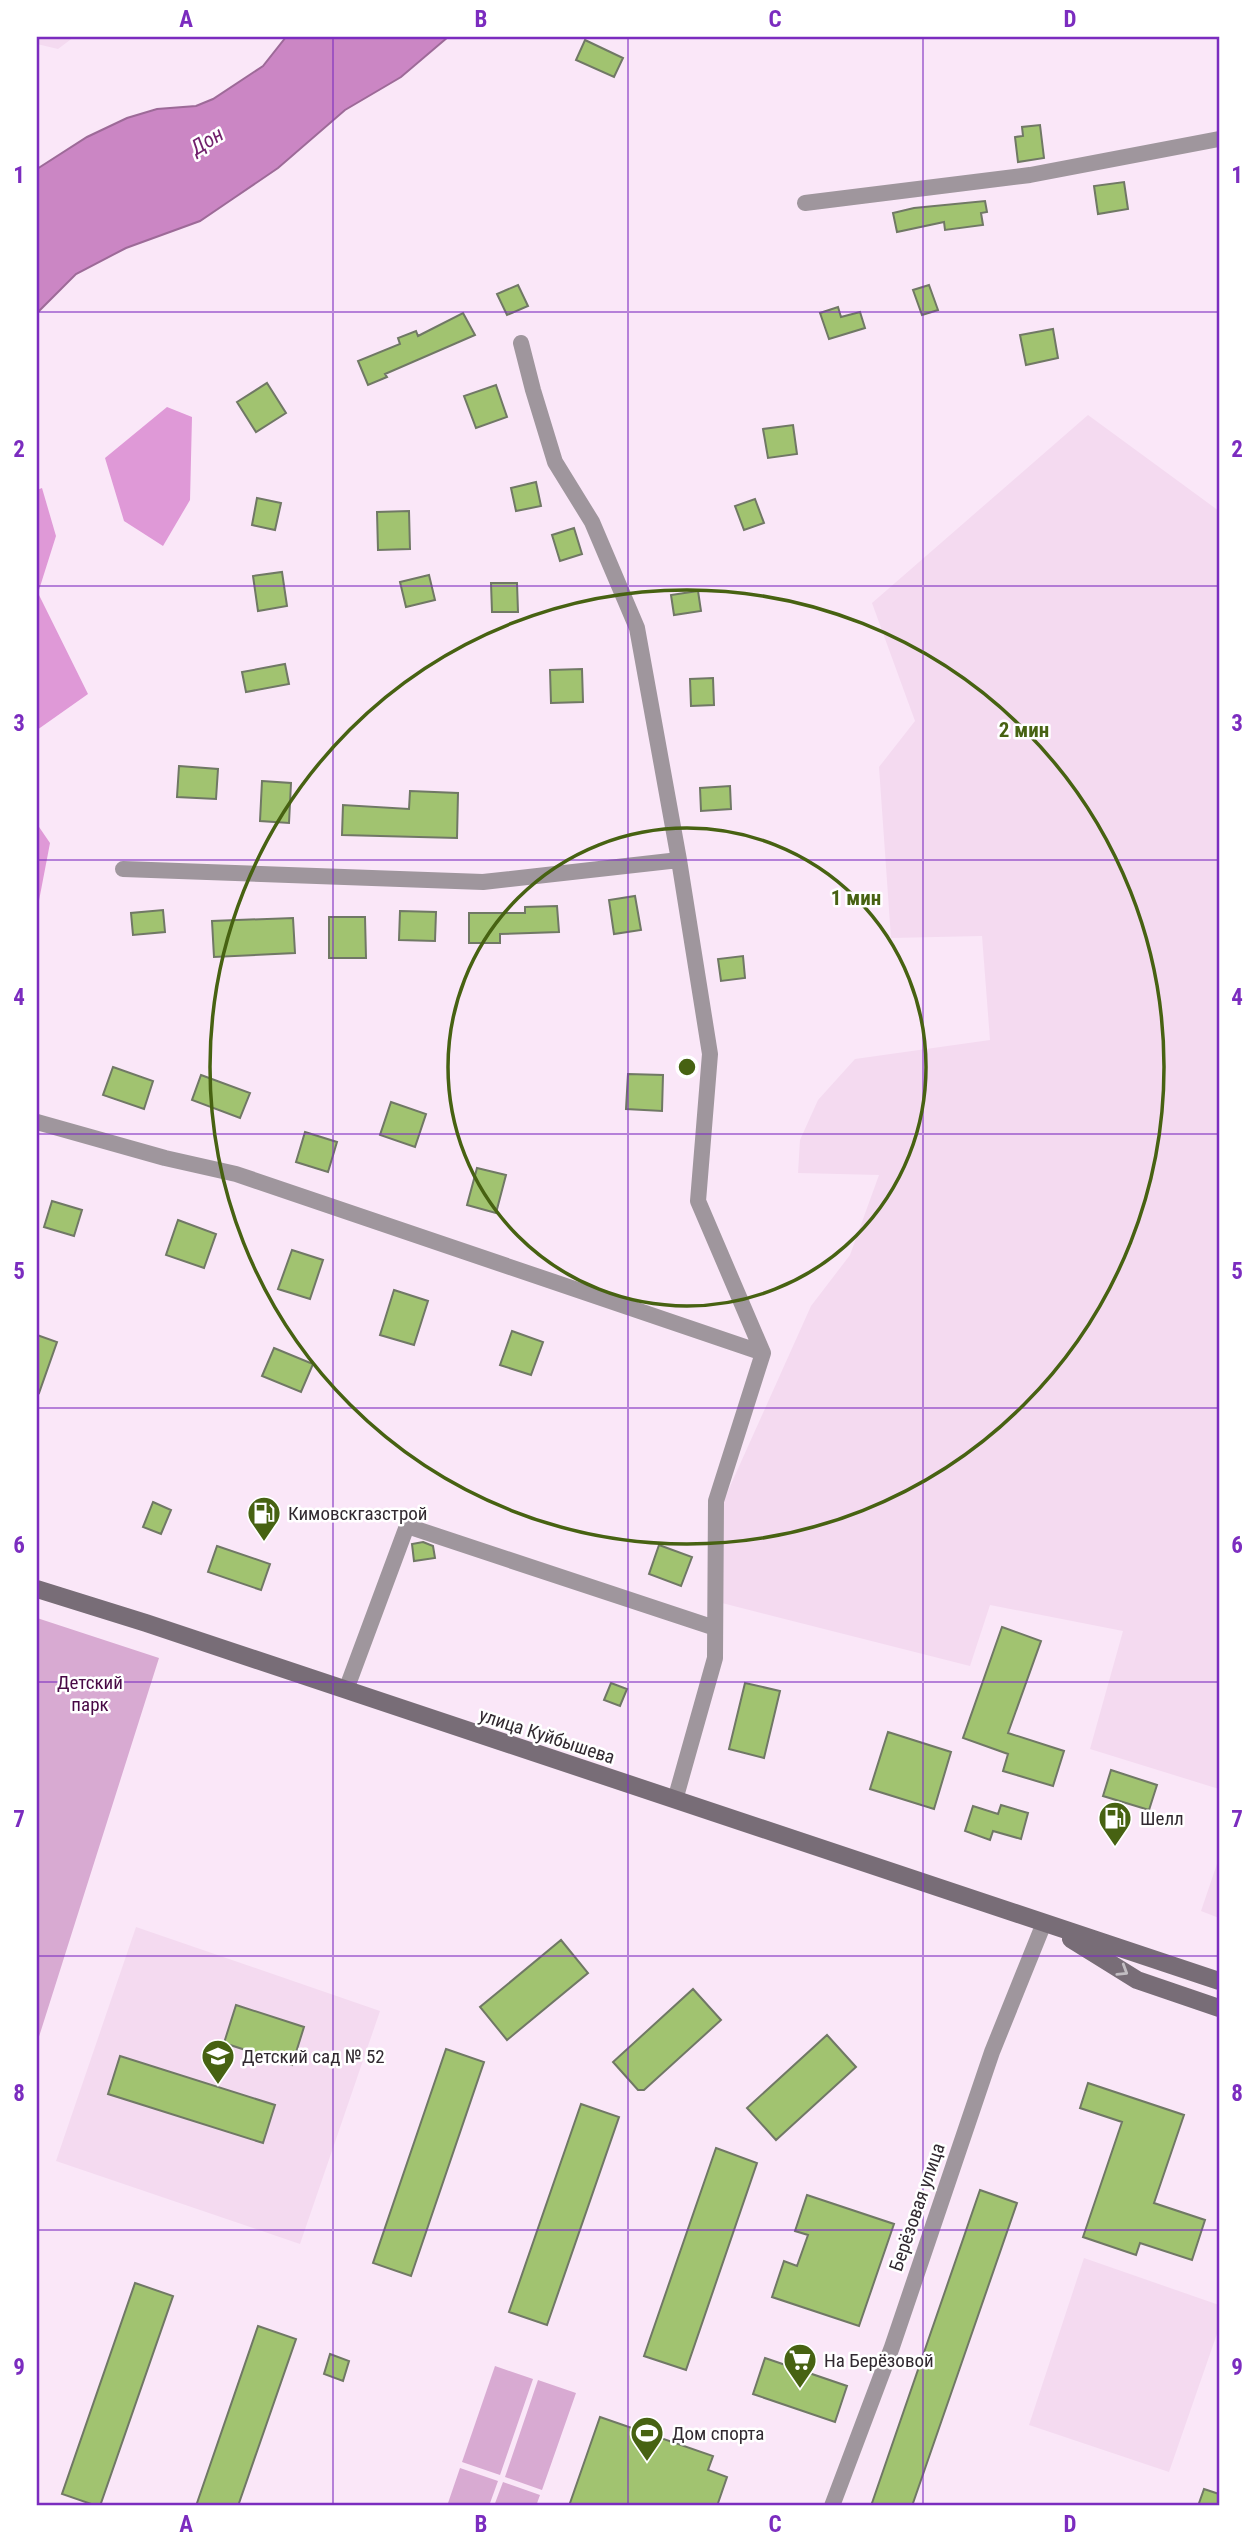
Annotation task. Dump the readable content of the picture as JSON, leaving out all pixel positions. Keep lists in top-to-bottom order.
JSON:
{
  "streets": {
    "main road": ["улица Куйбышева"],
    "street": ["Берёзовая улица"]
  },
  "crossings": [
    ["улица Куйбышева", "Берёзовая улица"]
  ],
  "water": ["Дон"],
  "parks": ["Детский парк"],
  "places": {
    "fuel station": ["Кимовскгазстрой", "Шелл"],
    "school or university": ["Детский сад № 52"],
    "supermarket": ["На Берёзовой"],
    "sports": ["Дом спорта"]
  },
  "grid": {
    "columns": [
      "A",
      "B",
      "C",
      "D"
    ],
    "rows": [
      "1",
      "2",
      "3",
      "4",
      "5",
      "6",
      "7",
      "8",
      "9"
    ]
  },
  "rings": ["2 мин", "1 мин"]
}
